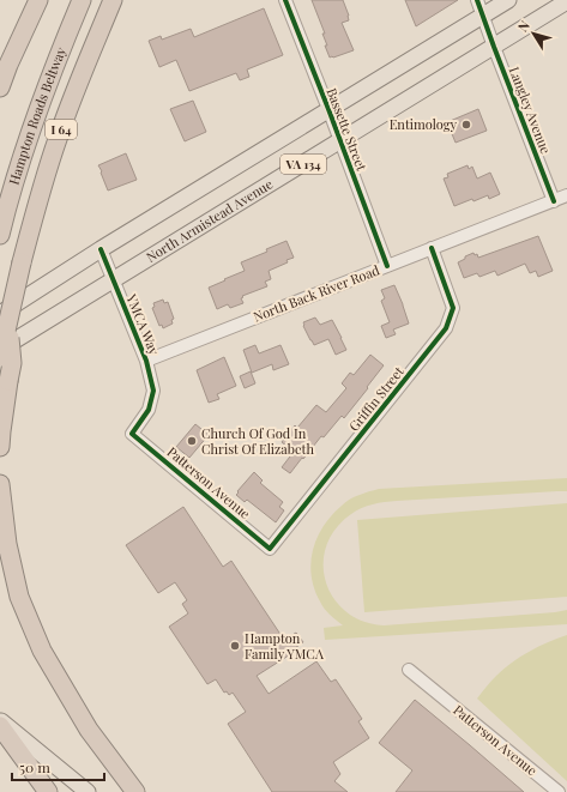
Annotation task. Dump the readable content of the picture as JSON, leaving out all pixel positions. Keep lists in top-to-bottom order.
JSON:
{
  "streets": {
    "highway": ["Hampton Roads Beltway", "I 64"],
    "main road": ["VA 134", "North Armistead Avenue"],
    "street": [
      "Langley Avenue",
      "Bassette Street",
      "North Back River Road",
      "YMCA Way",
      "Griffin Street",
      "Patterson Avenue"
    ]
  },
  "crossings": [
    ["Langley Avenue", "VA 134"],
    ["Langley Avenue", "North Armistead Avenue"],
    ["Langley Avenue", "North Back River Road"],
    ["Hampton Roads Beltway", "VA 134"],
    ["Bassette Street", "VA 134"],
    ["Bassette Street", "North Armistead Avenue"],
    ["Bassette Street", "North Back River Road"],
    ["VA 134", "YMCA Way"],
    ["North Armistead Avenue", "YMCA Way"],
    ["North Back River Road", "YMCA Way"],
    ["North Back River Road", "Griffin Street"],
    ["YMCA Way", "Patterson Avenue"],
    ["Griffin Street", "Patterson Avenue"]
  ],
  "places": ["Entimology", "Church Of God In Christ Of Elizabeth", "Hampton Family YMCA"],
  "scale_bar": "50 m",
  "north": "top left"
}
